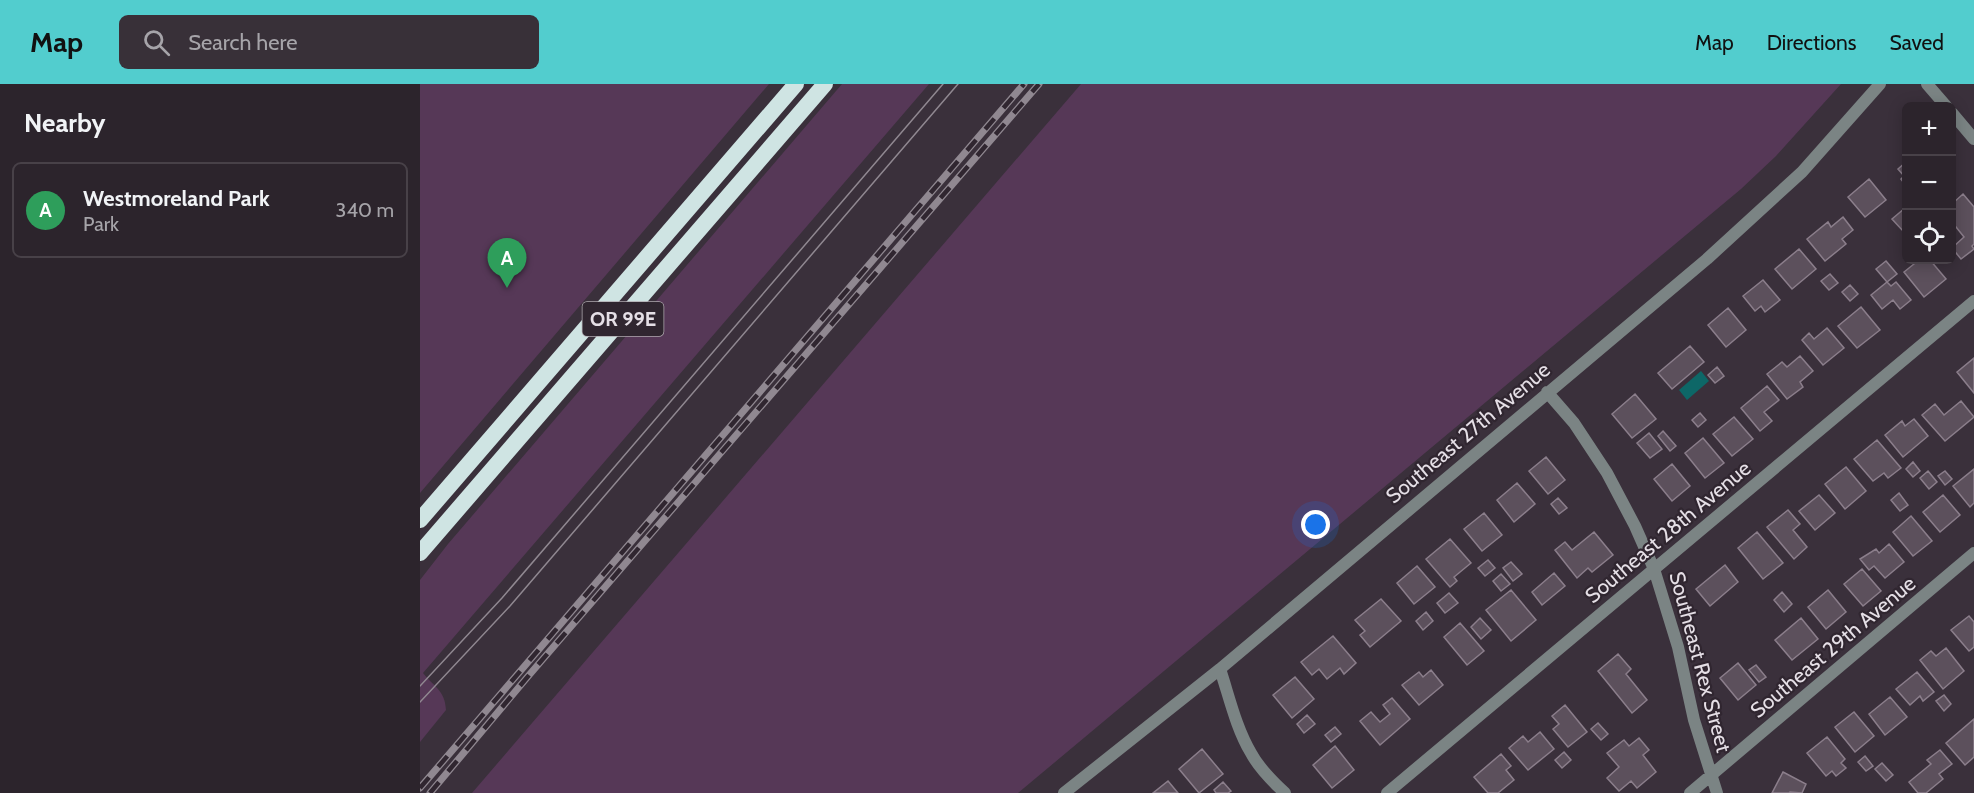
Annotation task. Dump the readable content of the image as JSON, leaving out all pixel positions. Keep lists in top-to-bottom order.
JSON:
{
  "streets": {
    "highway": ["OR 99E"],
    "street": [
      "Southeast 27th Avenue",
      "Southeast 28th Avenue",
      "Southeast 29th Avenue",
      "Southeast Rex Street"
    ]
  },
  "crossings": [
    ["Southeast 27th Avenue", "Southeast Rex Street"],
    ["Southeast 28th Avenue", "Southeast Rex Street"],
    ["Southeast 29th Avenue", "Southeast Rex Street"]
  ],
  "page": {
    "header": "Map",
    "search": "Search here",
    "nav": ["Map", "Directions", "Saved"],
    "heading": "Nearby",
    "map_buttons": ["+", "−"],
    "list": [
      {
        "mark": "A",
        "name": "Westmoreland Park",
        "note": "Park",
        "value": "340 m"
      }
    ],
    "pins": "A"
  }
}
